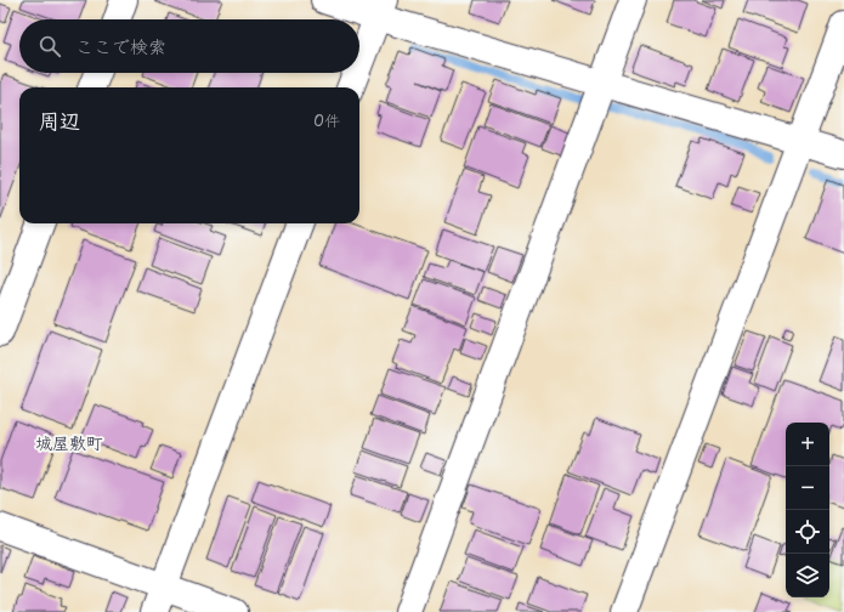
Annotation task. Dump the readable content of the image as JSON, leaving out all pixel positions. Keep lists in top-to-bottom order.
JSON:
{
  "districts": ["城屋敷町"],
  "page": {
    "search": "ここで検索",
    "heading": ["周辺", "0件"],
    "map_buttons": ["+", "−"]
  }
}
